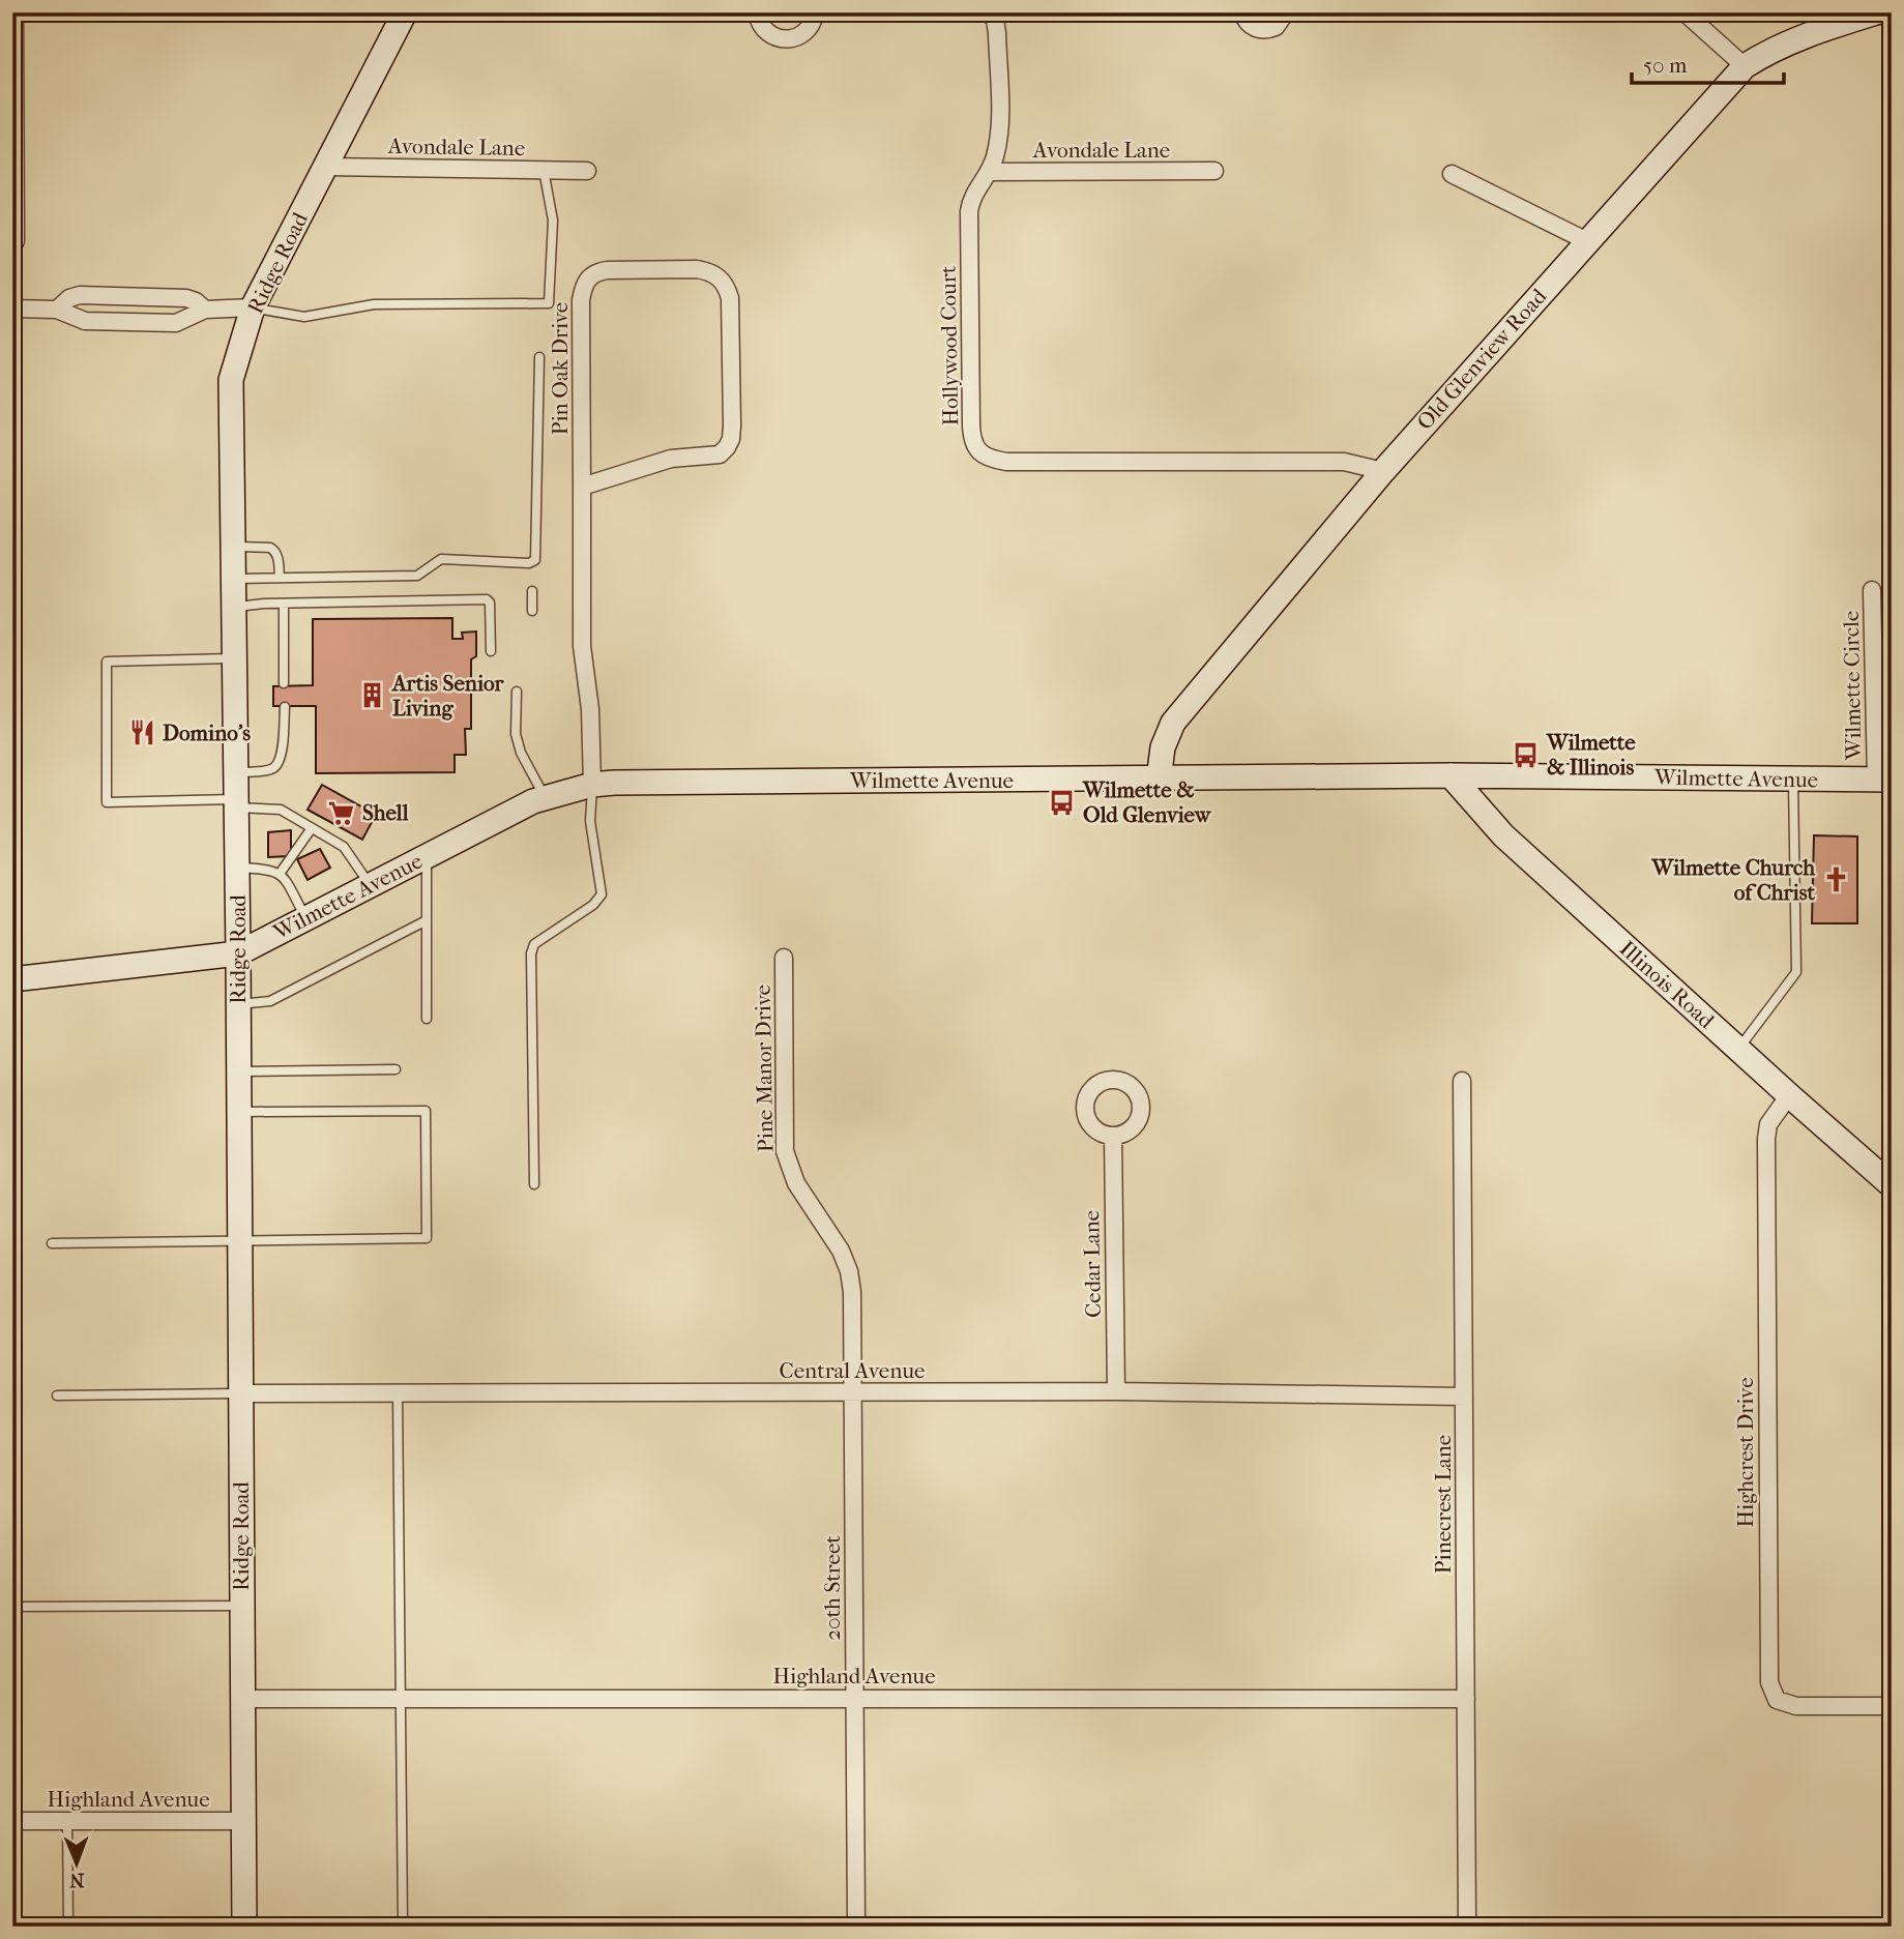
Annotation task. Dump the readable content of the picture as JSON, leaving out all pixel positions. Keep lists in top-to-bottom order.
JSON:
{
  "streets": {
    "street": [
      "Avondale Lane",
      "Ridge Road",
      "Hollywood Court",
      "Old Glenview Road",
      "Pin Oak Drive",
      "Wilmette Circle",
      "Wilmette Avenue",
      "Illinois Road",
      "Pine Manor Drive",
      "Cedar Lane",
      "Central Avenue",
      "Highcrest Drive",
      "Pinecrest Lane",
      "20th Street",
      "Highland Avenue"
    ]
  },
  "crossings": [
    ["Avondale Lane", "Ridge Road"],
    ["Avondale Lane", "Hollywood Court"],
    ["Ridge Road", "Wilmette Avenue"],
    ["Ridge Road", "Central Avenue"],
    ["Ridge Road", "Highland Avenue"],
    ["Hollywood Court", "Old Glenview Road"],
    ["Old Glenview Road", "Wilmette Avenue"],
    ["Pin Oak Drive", "Wilmette Avenue"],
    ["Wilmette Circle", "Wilmette Avenue"],
    ["Wilmette Avenue", "Illinois Road"],
    ["Illinois Road", "Highcrest Drive"],
    ["Pine Manor Drive", "20th Street"],
    ["Cedar Lane", "Central Avenue"],
    ["Central Avenue", "Pinecrest Lane"],
    ["Central Avenue", "20th Street"],
    ["Pinecrest Lane", "Highland Avenue"],
    ["20th Street", "Highland Avenue"]
  ],
  "places": {
    "building": ["Artis Senior Living"],
    "restaurant": ["Domino's"],
    "bus stop": ["Wilmette & Illinois", "Wilmette & Old Glenview"],
    "supermarket": ["Shell"],
    "church": ["Wilmette Church of Christ"]
  },
  "scale_bar": "50 m",
  "north": "bottom"
}
